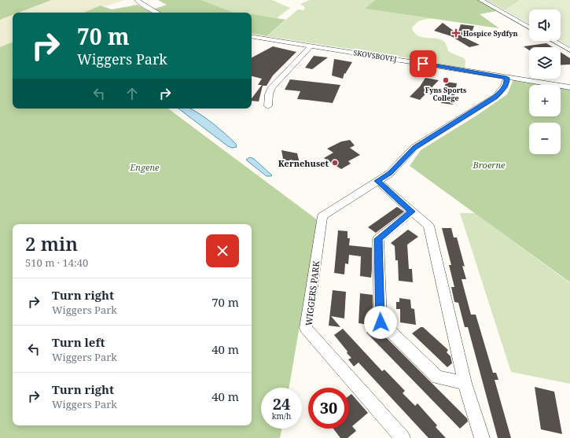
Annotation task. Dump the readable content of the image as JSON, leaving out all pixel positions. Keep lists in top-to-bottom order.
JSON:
{
  "streets": {
    "street": ["SKOVSBOVEJ", "WIGGERS PARK"]
  },
  "crossings": [
    ["SKOVSBOVEJ", "WIGGERS PARK"]
  ],
  "parks": ["Broerne", "Engene"],
  "places": {
    "health": ["Hospice Sydfyn"],
    "other": ["Fyns Sports College", "Kernehuset"]
  },
  "page": {
    "map_buttons": ["+", "−"],
    "turn": ["70 m", "Wiggers Park"],
    "heading": ["2 min", "510 m · 14:40"],
    "list": [
      {
        "name": "Turn right",
        "note": "Wiggers Park",
        "value": "70 m"
      },
      {
        "name": "Turn left",
        "note": "Wiggers Park",
        "value": "40 m"
      },
      {
        "name": "Turn right",
        "note": "Wiggers Park",
        "value": "40 m"
      }
    ],
    "speed": "24 km/h",
    "limit": "30"
  }
}
